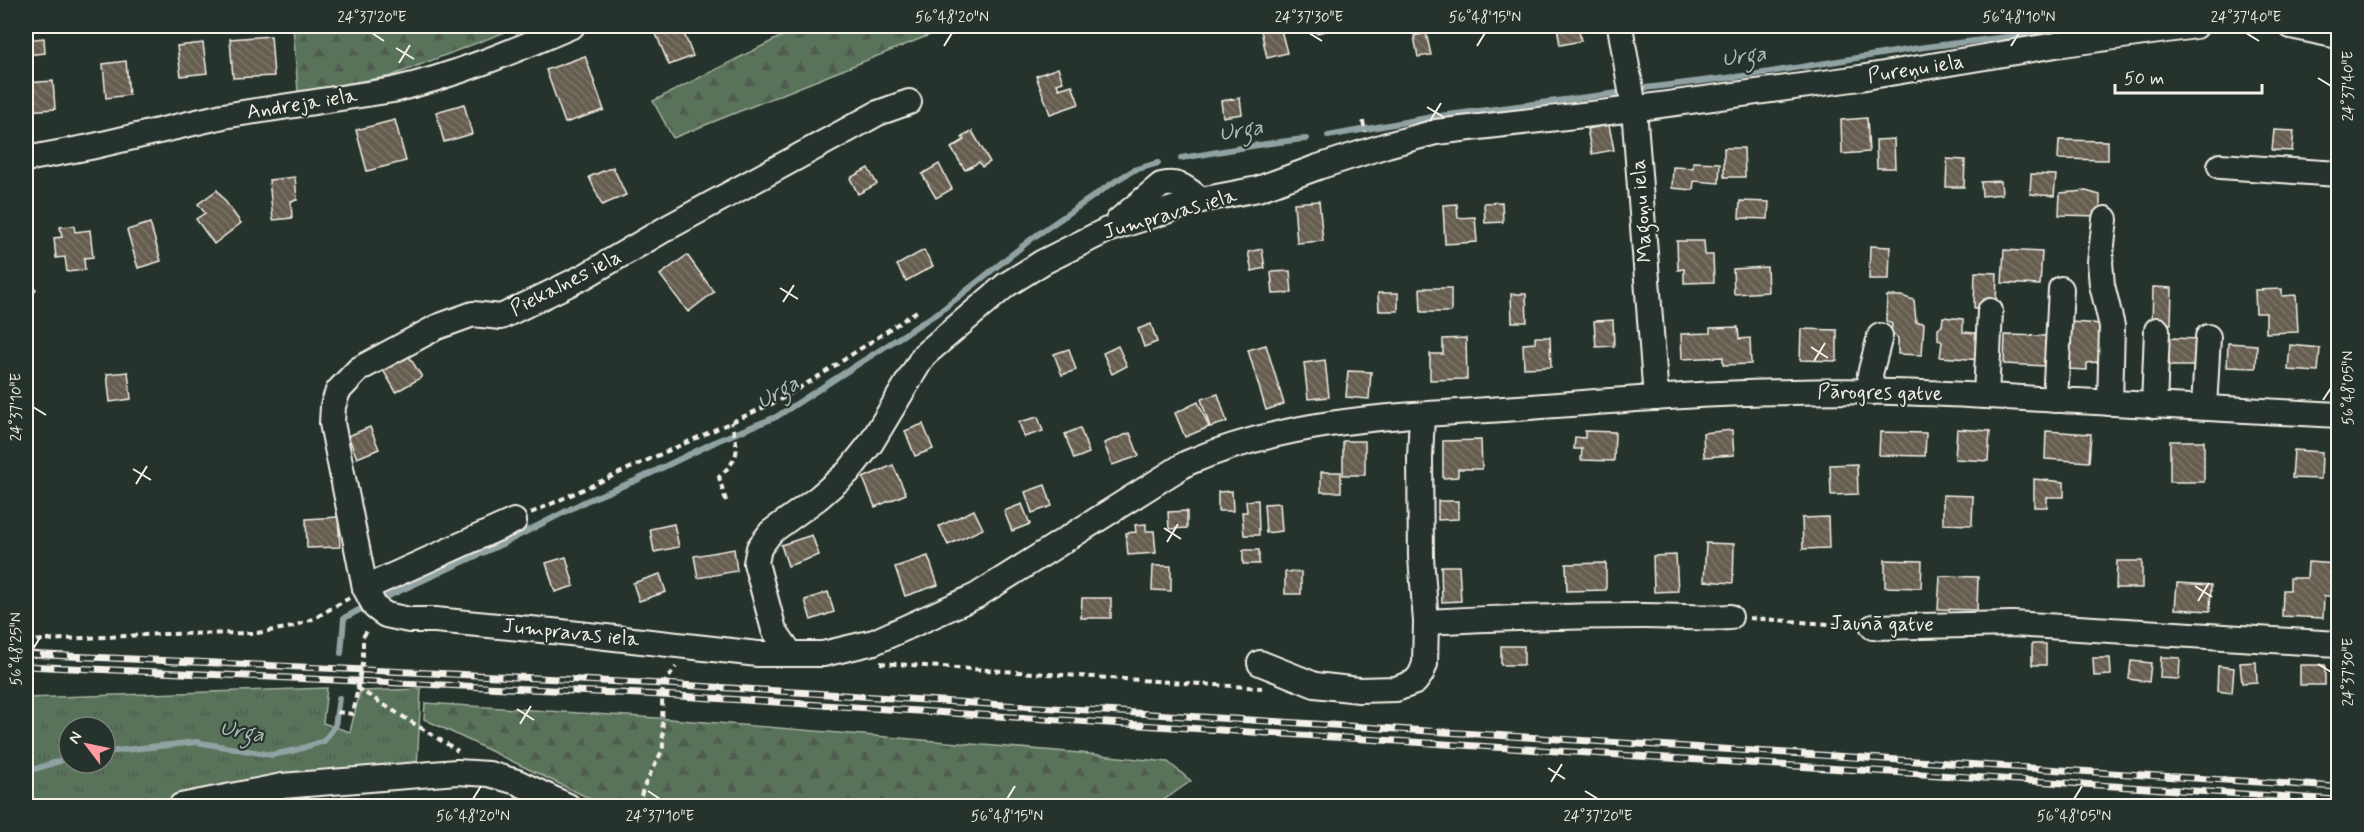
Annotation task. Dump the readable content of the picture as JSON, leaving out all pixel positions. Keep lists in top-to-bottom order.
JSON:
{
  "streets": {
    "street": [
      "Pureņu iela",
      "Andreja iela",
      "Magoņu iela",
      "Jumpravas iela",
      "Piekalnes iela",
      "Pārogres gatve",
      "Jaunā gatve"
    ]
  },
  "crossings": [
    ["Pureņu iela", "Magoņu iela"],
    ["Pureņu iela", "Jumpravas iela"],
    ["Magoņu iela", "Jumpravas iela"],
    ["Magoņu iela", "Pārogres gatve"],
    ["Jumpravas iela", "Piekalnes iela"],
    ["Jumpravas iela", "Pārogres gatve"]
  ],
  "water": ["Urga"],
  "scale_bar": "50 m",
  "north": "top left",
  "coordinates": [
    "24°37'20\"E",
    "56°48'20\"N",
    "24°37'30\"E",
    "56°48'15\"N",
    "56°48'10\"N",
    "24°37'40\"E",
    "56°48'05\"N",
    "24°37'10\"E",
    "56°48'25\"N"
  ]
}
